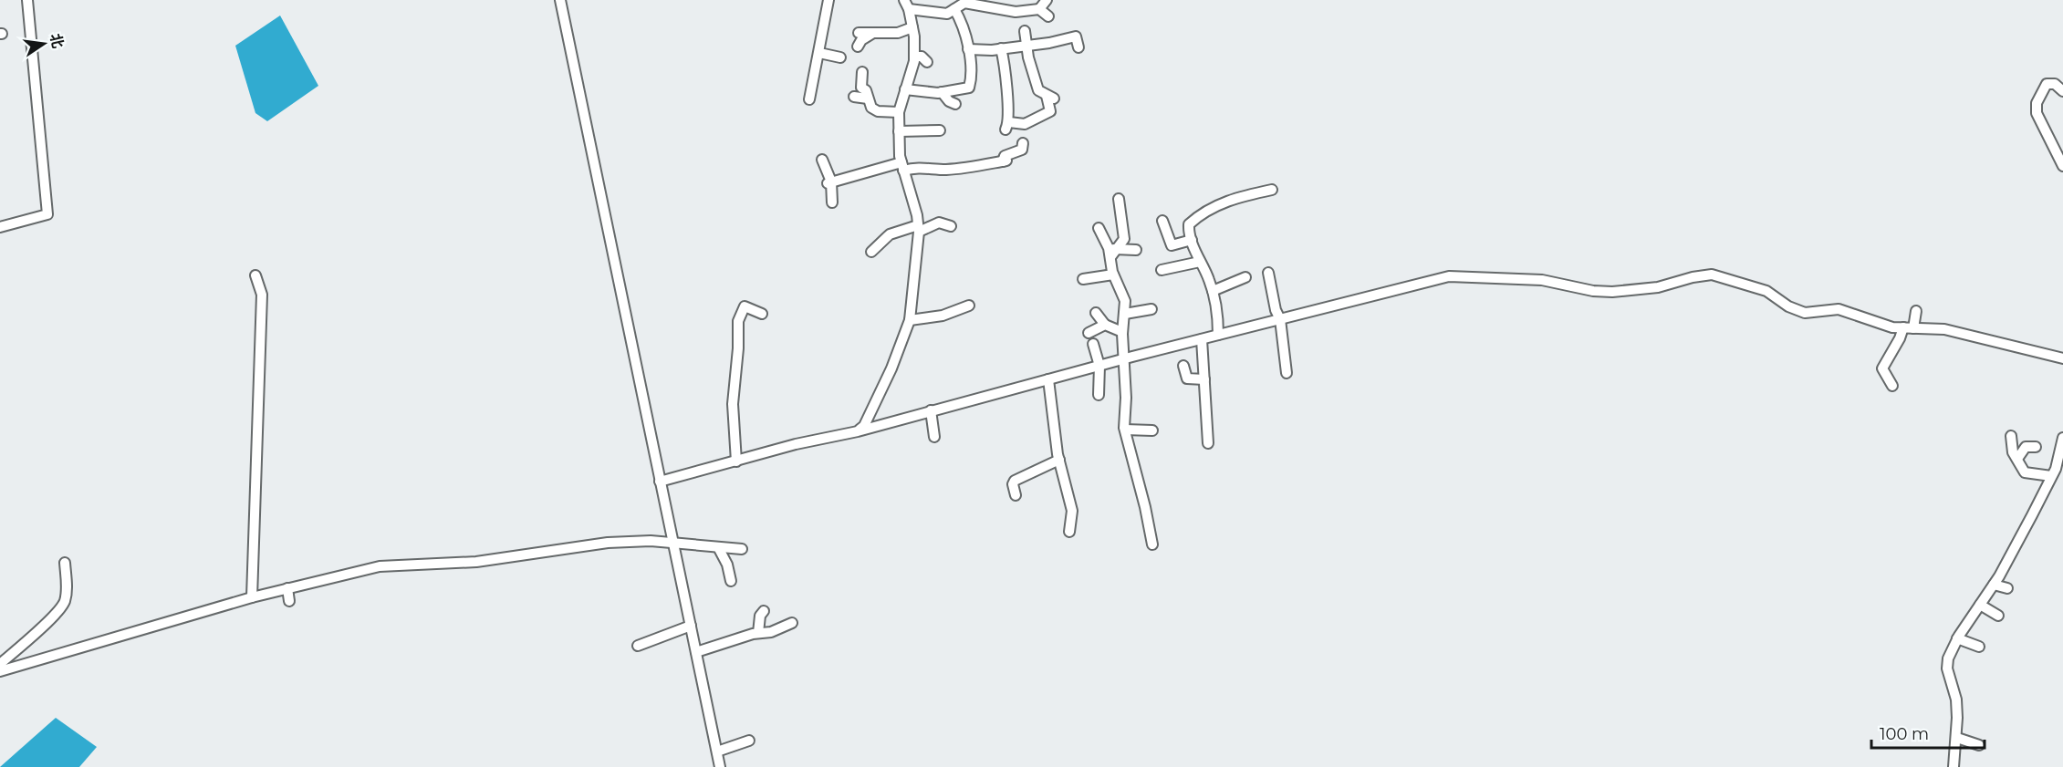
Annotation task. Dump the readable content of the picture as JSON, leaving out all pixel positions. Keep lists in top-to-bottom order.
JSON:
{
  "scale_bar": "100 m",
  "north": "right"
}
